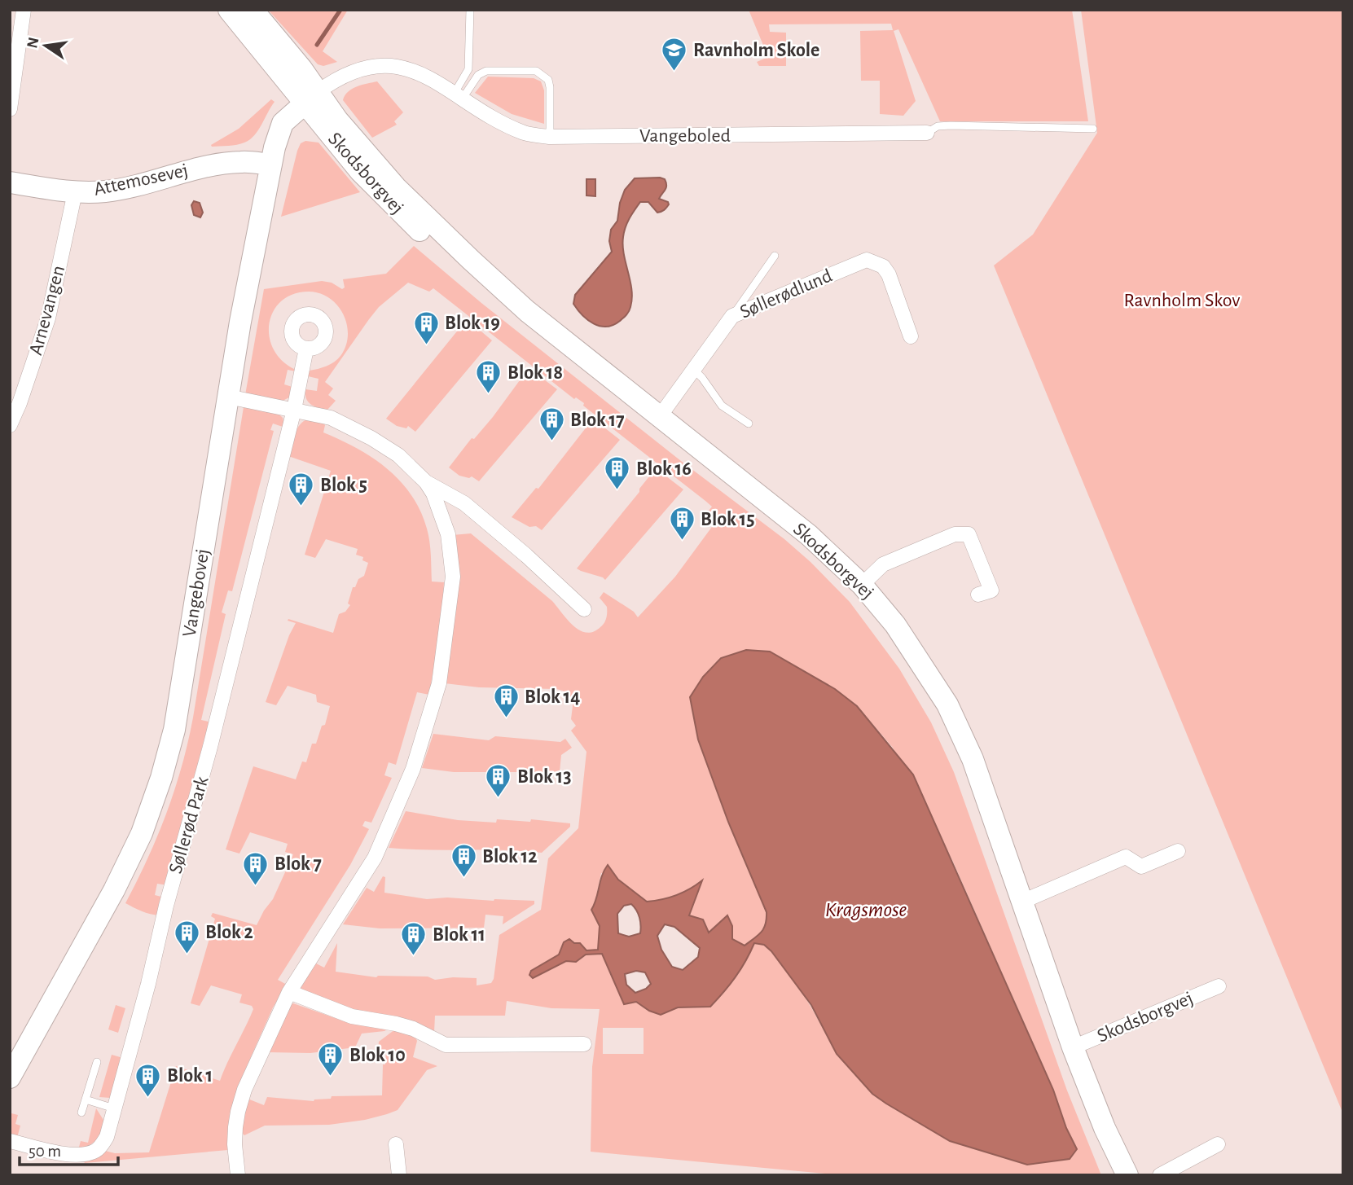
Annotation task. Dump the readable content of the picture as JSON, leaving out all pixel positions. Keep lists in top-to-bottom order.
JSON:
{
  "streets": {
    "street": [
      "Vangeboled",
      "Skodsborgvej",
      "Attemosevej",
      "Søllerødlund",
      "Arnevangen",
      "Vangebovej",
      "Søllerød Park"
    ]
  },
  "crossings": [
    ["Vangeboled", "Skodsborgvej"],
    ["Vangeboled", "Vangebovej"],
    ["Skodsborgvej", "Søllerødlund"],
    ["Skodsborgvej", "Vangebovej"],
    ["Attemosevej", "Arnevangen"],
    ["Attemosevej", "Vangebovej"]
  ],
  "water": ["Kragsmose"],
  "parks": ["Ravnholm Skov"],
  "places": {
    "school or university": ["Ravnholm Skole"],
    "building": [
      "Blok 19",
      "Blok 18",
      "Blok 17",
      "Blok 16",
      "Blok 5",
      "Blok 15",
      "Blok 14",
      "Blok 13",
      "Blok 12",
      "Blok 7",
      "Blok 2",
      "Blok 11",
      "Blok 10",
      "Blok 1"
    ]
  },
  "scale_bar": "50 m",
  "north": "left"
}
